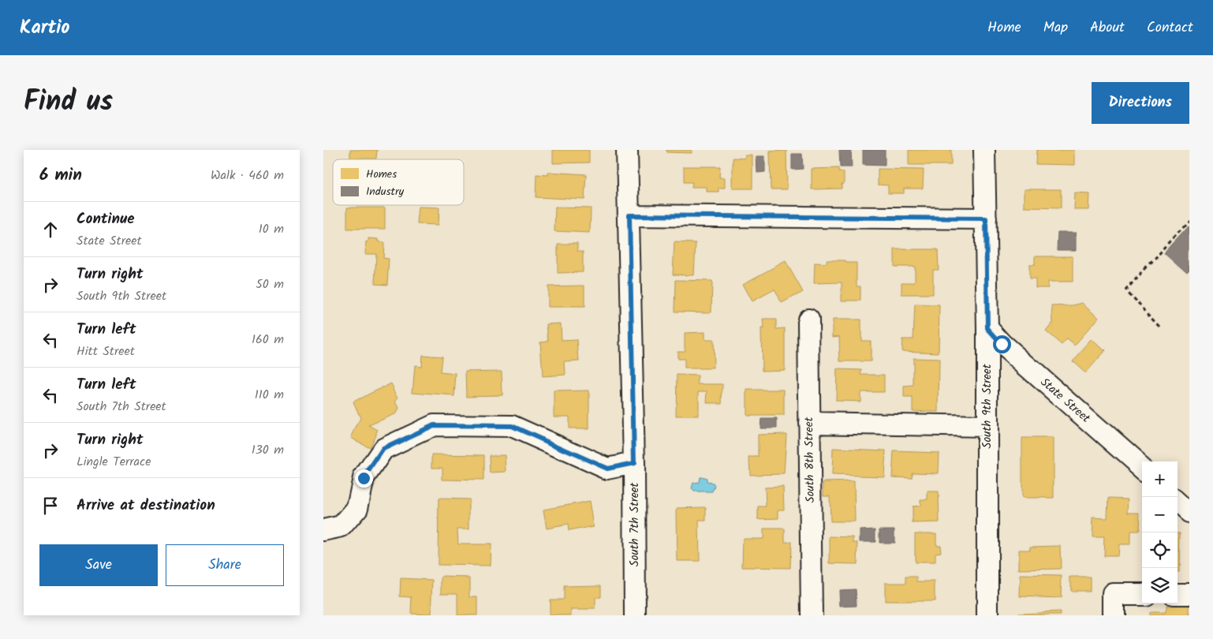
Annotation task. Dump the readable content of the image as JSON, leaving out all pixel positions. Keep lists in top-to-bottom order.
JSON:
{
  "streets": {
    "street": [
      "State Street",
      "South 9th Street",
      "South 8th Street",
      "South 7th Street"
    ]
  },
  "crossings": [
    ["State Street", "South 9th Street"]
  ],
  "legend": ["Homes", "Industry"],
  "page": {
    "header": "Kartio",
    "nav": [
      "Home",
      "Map",
      "About",
      "Contact"
    ],
    "title": "Find us",
    "buttons": [
      "Directions",
      ["Save", "Share"]
    ],
    "heading": ["6 min", "Walk · 460 m"],
    "list": [
      ["Continue", "State Street", "10 m"],
      ["Turn right", "South 9th Street", "50 m"],
      ["Turn left", "Hitt Street", "160 m"],
      ["Turn left", "South 7th Street", "110 m"],
      ["Turn right", "Lingle Terrace", "130 m"],
      "Arrive at destination"
    ],
    "map_buttons": ["+", "−"]
  }
}
